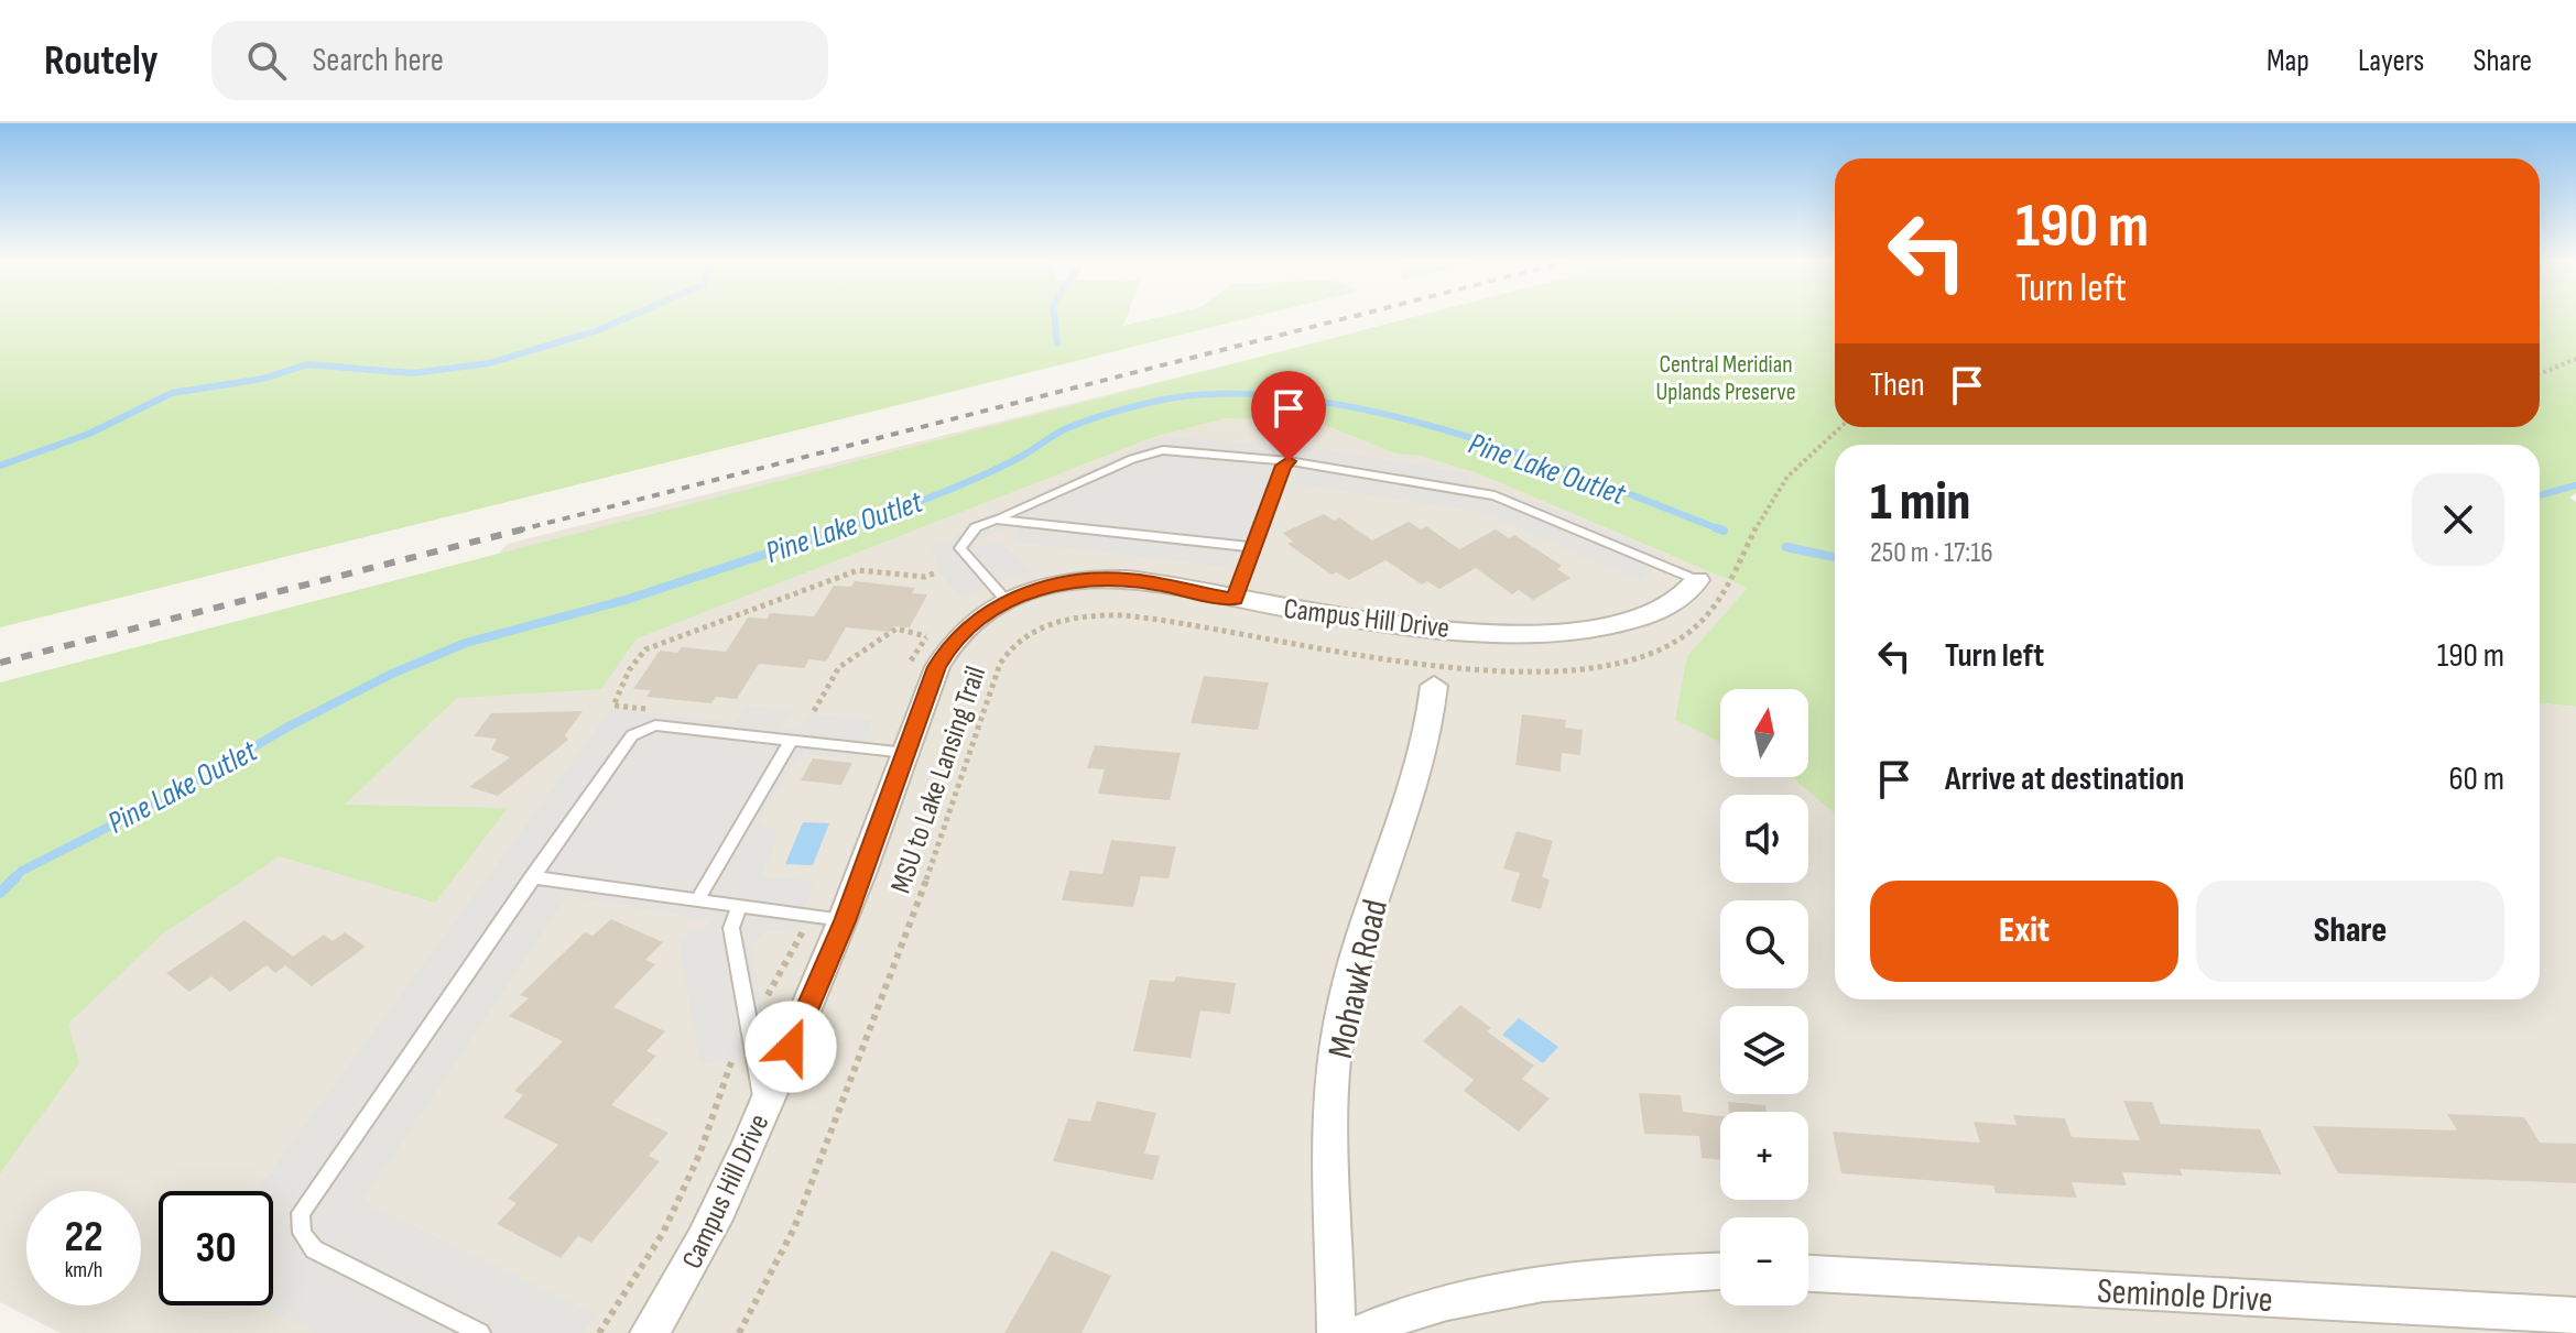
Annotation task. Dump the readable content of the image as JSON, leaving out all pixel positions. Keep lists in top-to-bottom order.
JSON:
{
  "streets": {
    "street": ["Campus Hill Drive", "Mohawk Road", "Seminole Drive"],
    "path": ["MSU to Lake Lansing Trail"]
  },
  "water": ["Pine Lake Outlet"],
  "parks": ["Central Meridian Uplands Preserve"],
  "north": "top",
  "page": {
    "header": "Routely",
    "search": "Search here",
    "nav": ["Map", "Layers", "Share"],
    "turn": ["190 m", "Turn left"],
    "then": "Then",
    "heading": ["1 min", "250 m · 17:16"],
    "list": [
      {
        "name": "Turn left",
        "value": "190 m"
      },
      {
        "name": "Arrive at destination",
        "value": "60 m"
      }
    ],
    "map_buttons": ["+", "−"],
    "buttons": ["Exit", "Share"],
    "speed": "22 km/h",
    "limit": "30"
  }
}
